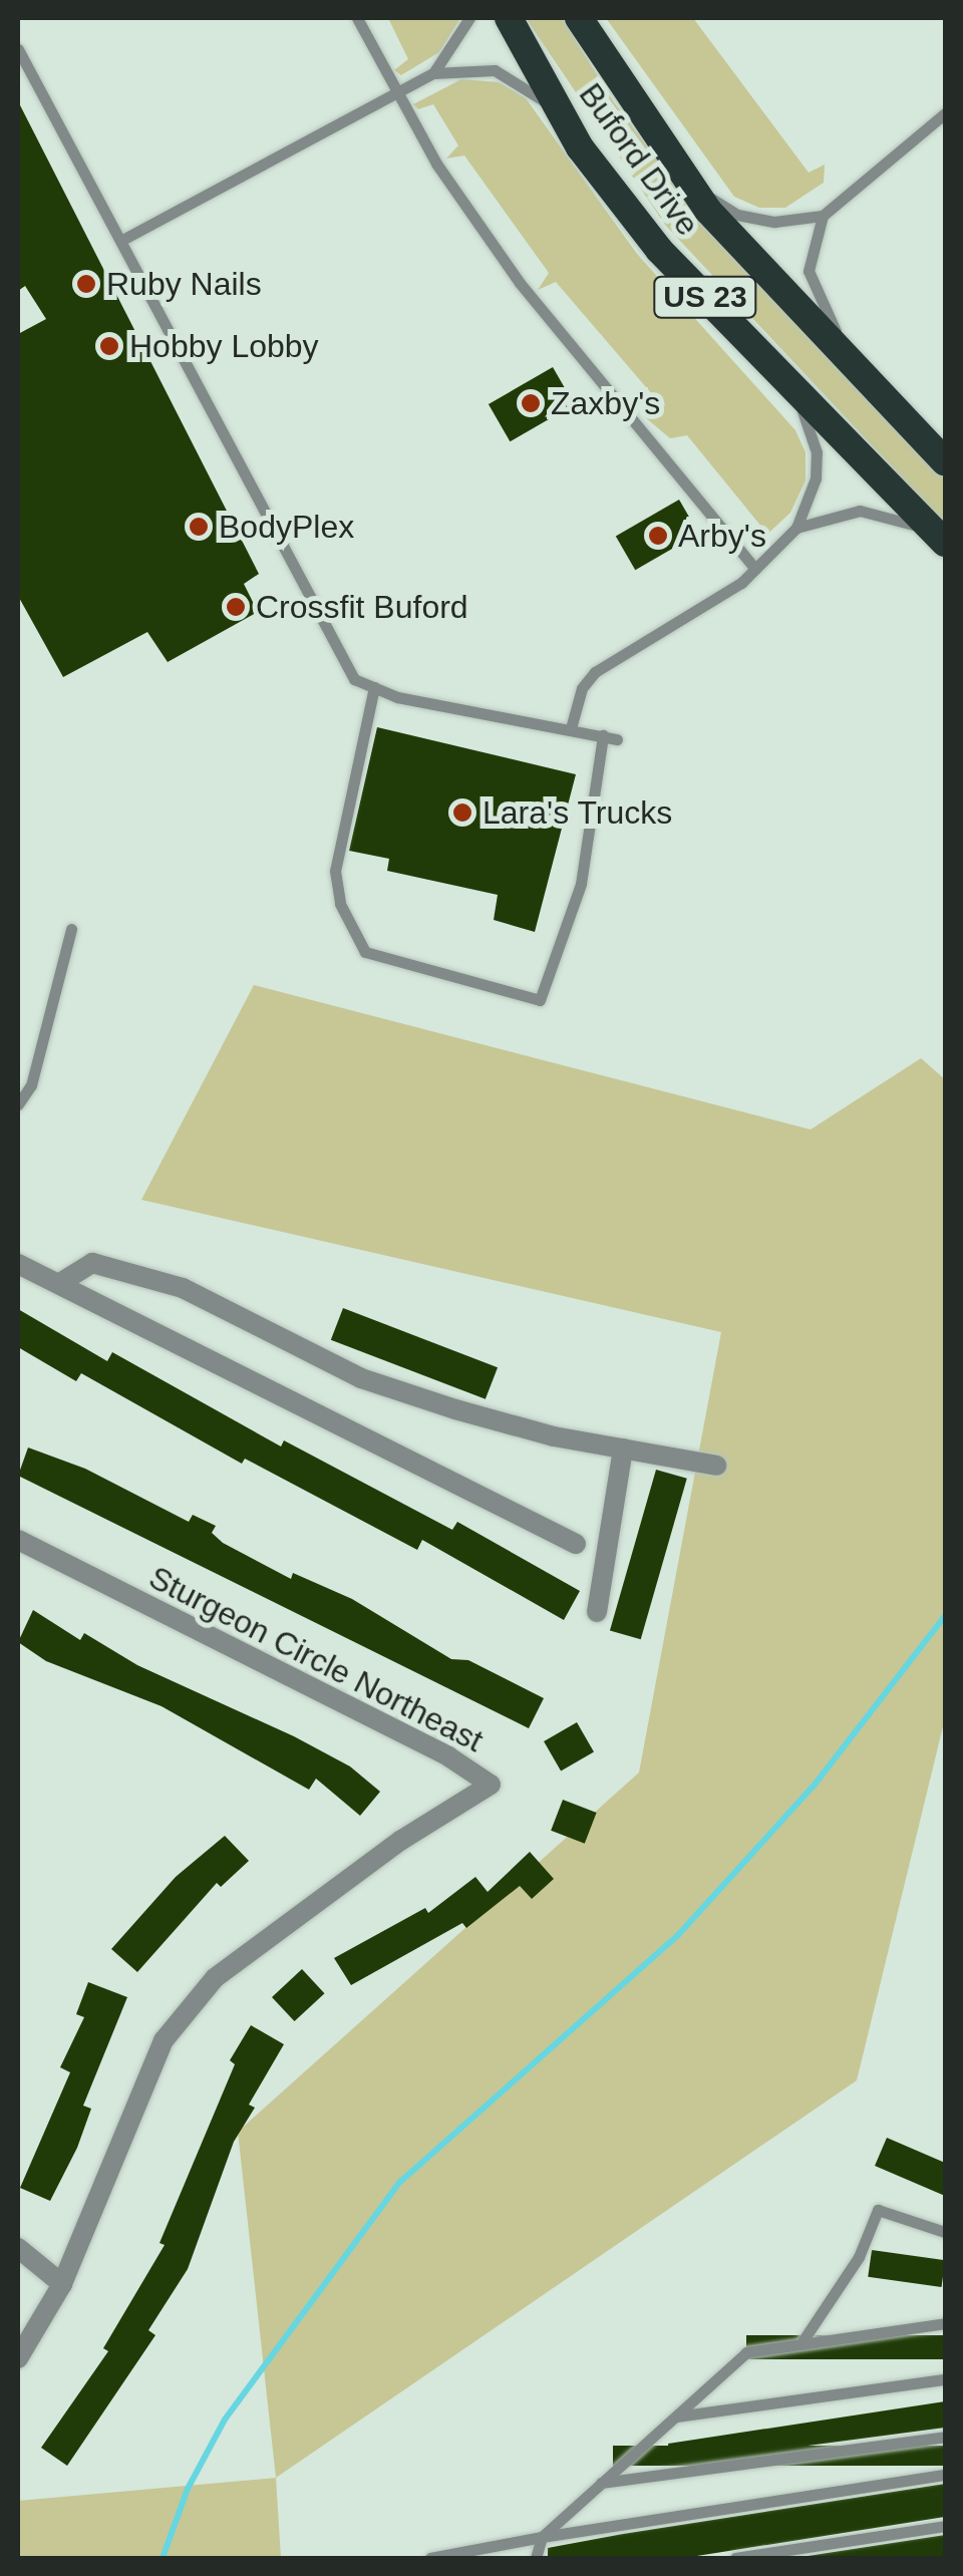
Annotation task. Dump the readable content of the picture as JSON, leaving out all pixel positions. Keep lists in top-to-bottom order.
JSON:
{
  "streets": {
    "highway": ["Buford Drive", "US 23"],
    "street": ["Sturgeon Circle Northeast"]
  },
  "places": [
    "Ruby Nails",
    "Hobby Lobby",
    "Zaxby's",
    "BodyPlex",
    "Arby's",
    "Crossfit Buford",
    "Lara's Trucks"
  ]
}
